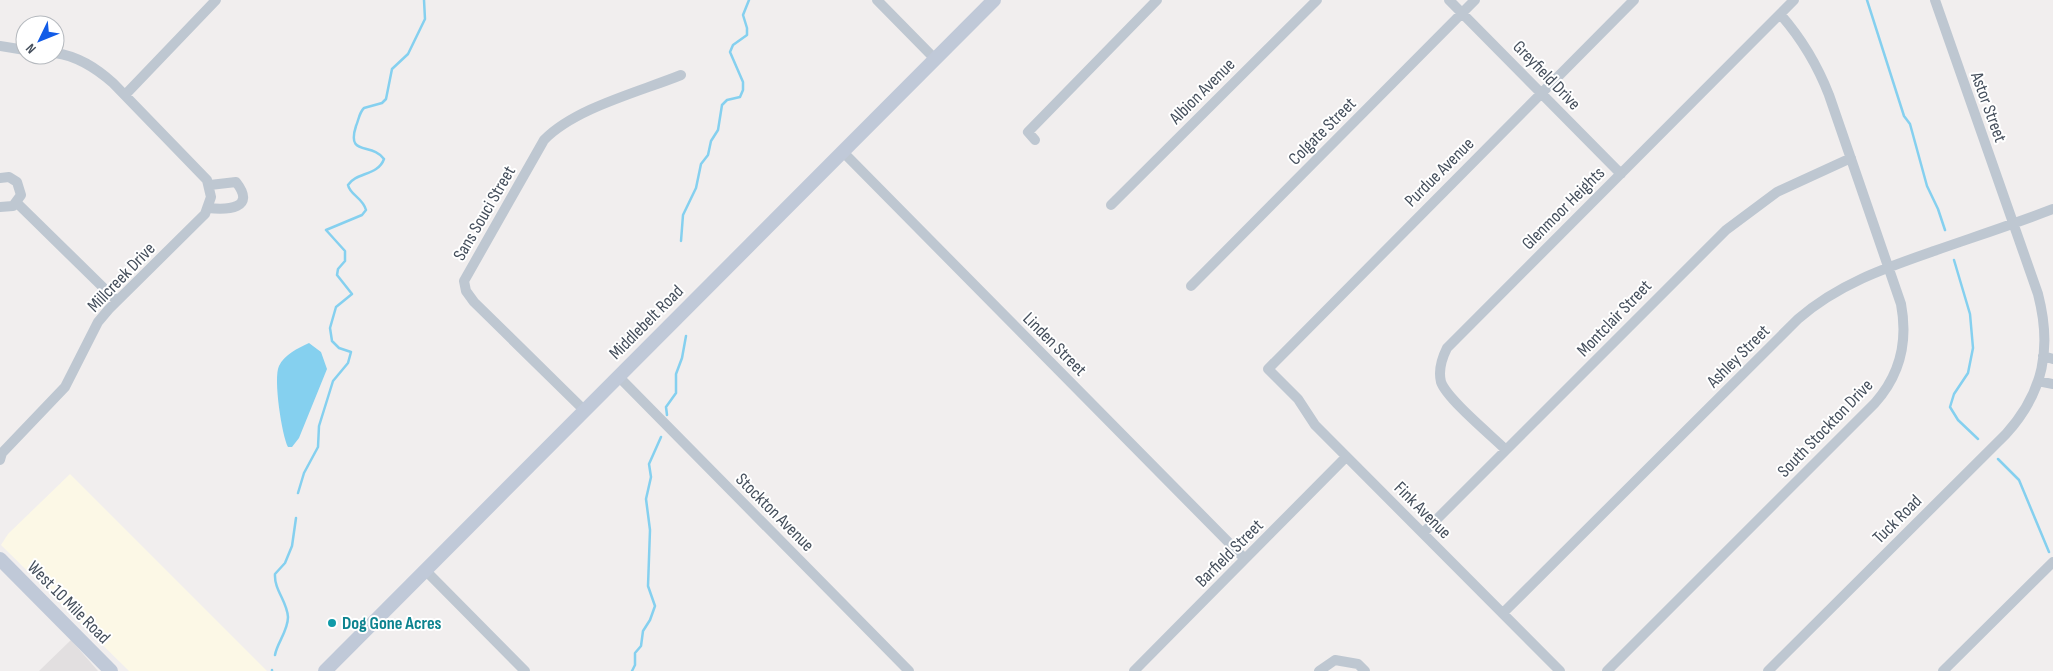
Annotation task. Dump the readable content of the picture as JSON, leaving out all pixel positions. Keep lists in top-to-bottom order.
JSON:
{
  "streets": {
    "street": [
      "Greyfield Drive",
      "Albion Avenue",
      "Astor Street",
      "Colgate Street",
      "Purdue Avenue",
      "Glenmoor Heights",
      "Sans Souci Street",
      "Millcreek Drive",
      "Montclair Street",
      "Middlebelt Road",
      "Linden Street",
      "Ashley Street",
      "South Stockton Drive",
      "Fink Avenue",
      "Stockton Avenue",
      "Tuck Road",
      "Barfield Street",
      "West 10 Mile Road"
    ]
  },
  "crossings": [
    ["Greyfield Drive", "Colgate Street"],
    ["Greyfield Drive", "Purdue Avenue"],
    ["Greyfield Drive", "Glenmoor Heights"],
    ["Astor Street", "Ashley Street"],
    ["Astor Street", "Tuck Road"],
    ["Purdue Avenue", "Fink Avenue"],
    ["Glenmoor Heights", "Montclair Street"],
    ["Glenmoor Heights", "South Stockton Drive"],
    ["Sans Souci Street", "Middlebelt Road"],
    ["Montclair Street", "South Stockton Drive"],
    ["Montclair Street", "Fink Avenue"],
    ["Middlebelt Road", "Linden Street"],
    ["Middlebelt Road", "Stockton Avenue"],
    ["Linden Street", "Barfield Street"],
    ["Ashley Street", "South Stockton Drive"],
    ["Ashley Street", "Fink Avenue"],
    ["Ashley Street", "Tuck Road"],
    ["Fink Avenue", "Barfield Street"]
  ],
  "places": ["Dog Gone Acres"],
  "north": "bottom left"
}
